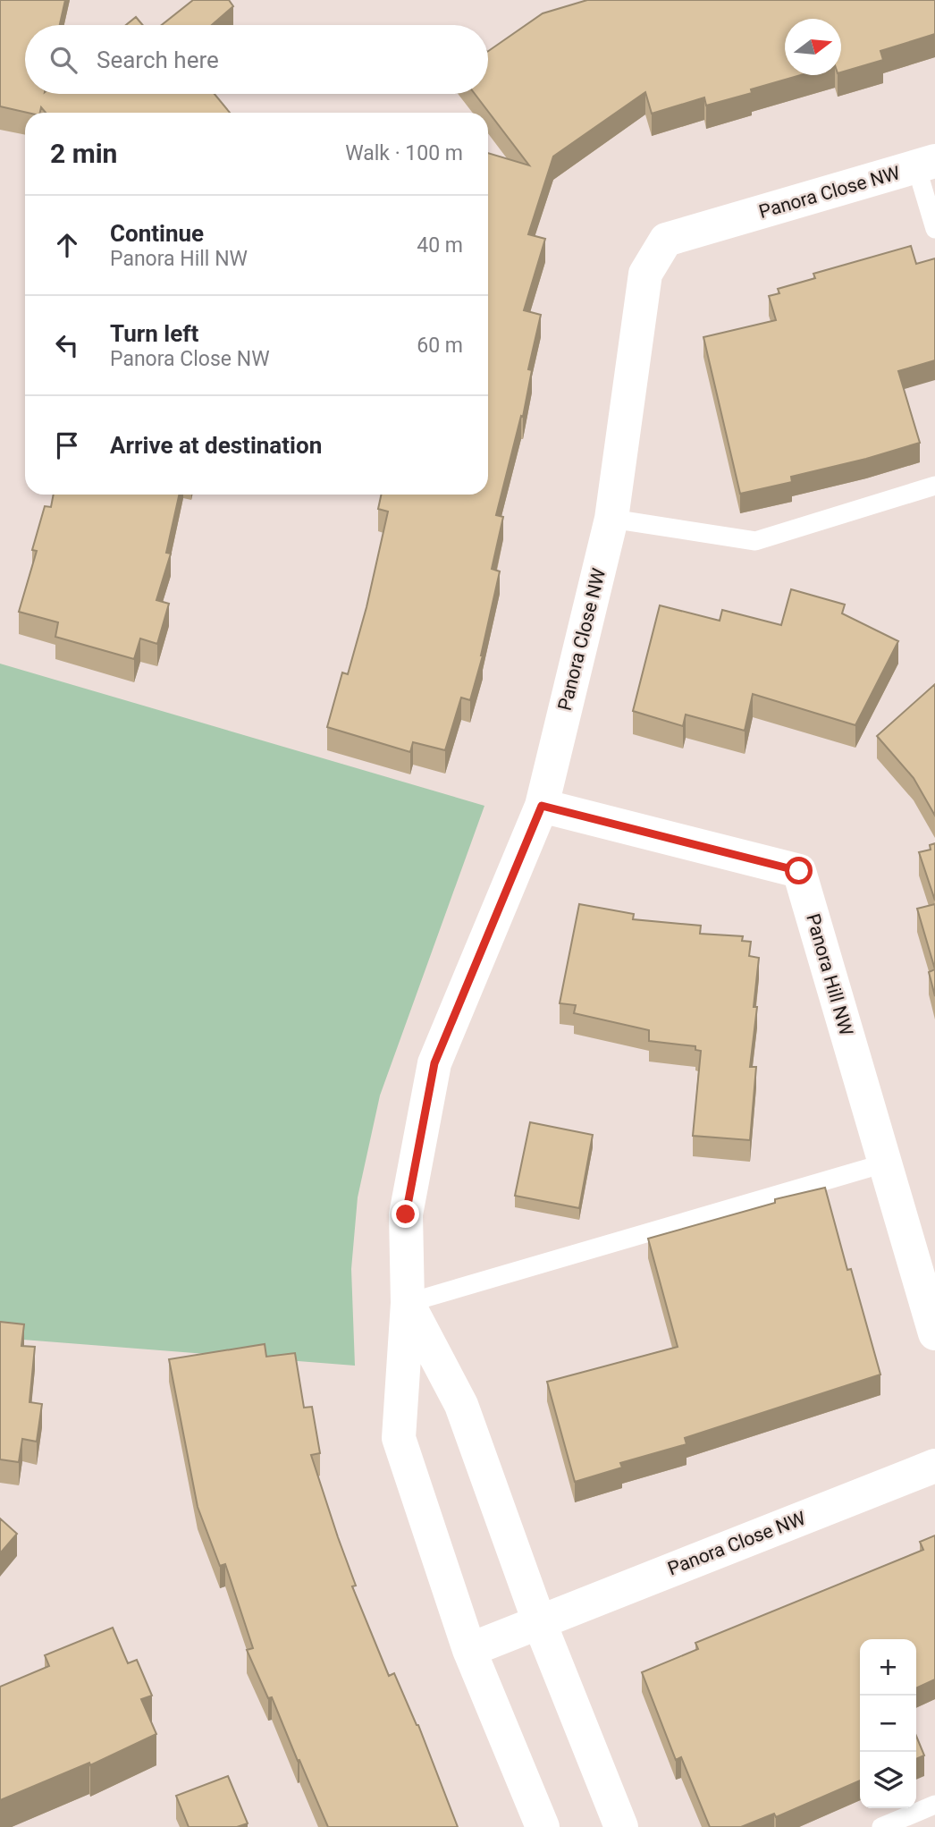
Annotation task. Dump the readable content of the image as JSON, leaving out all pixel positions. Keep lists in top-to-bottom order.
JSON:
{
  "streets": {
    "street": ["Panora Close NW", "Panora Hill NW"]
  },
  "crossings": [
    ["Panora Close NW", "Panora Hill NW"]
  ],
  "north": "right",
  "page": {
    "search": "Search here",
    "heading": ["2 min", "Walk · 100 m"],
    "list": [
      ["Continue", "Panora Hill NW", "40 m"],
      ["Turn left", "Panora Close NW", "60 m"],
      "Arrive at destination"
    ],
    "map_buttons": ["+", "−"]
  }
}
